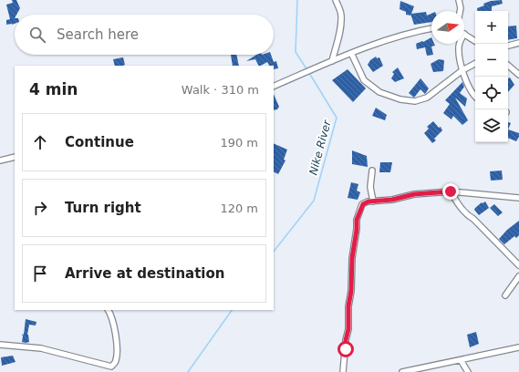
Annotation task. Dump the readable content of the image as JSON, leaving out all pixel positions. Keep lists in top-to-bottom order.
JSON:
{
  "water": ["Nike River"],
  "north": "right",
  "page": {
    "map_buttons": ["+", "−"],
    "search": "Search here",
    "heading": ["4 min", "Walk · 310 m"],
    "list": [
      ["Continue", "190 m"],
      ["Turn right", "120 m"],
      "Arrive at destination"
    ]
  }
}
